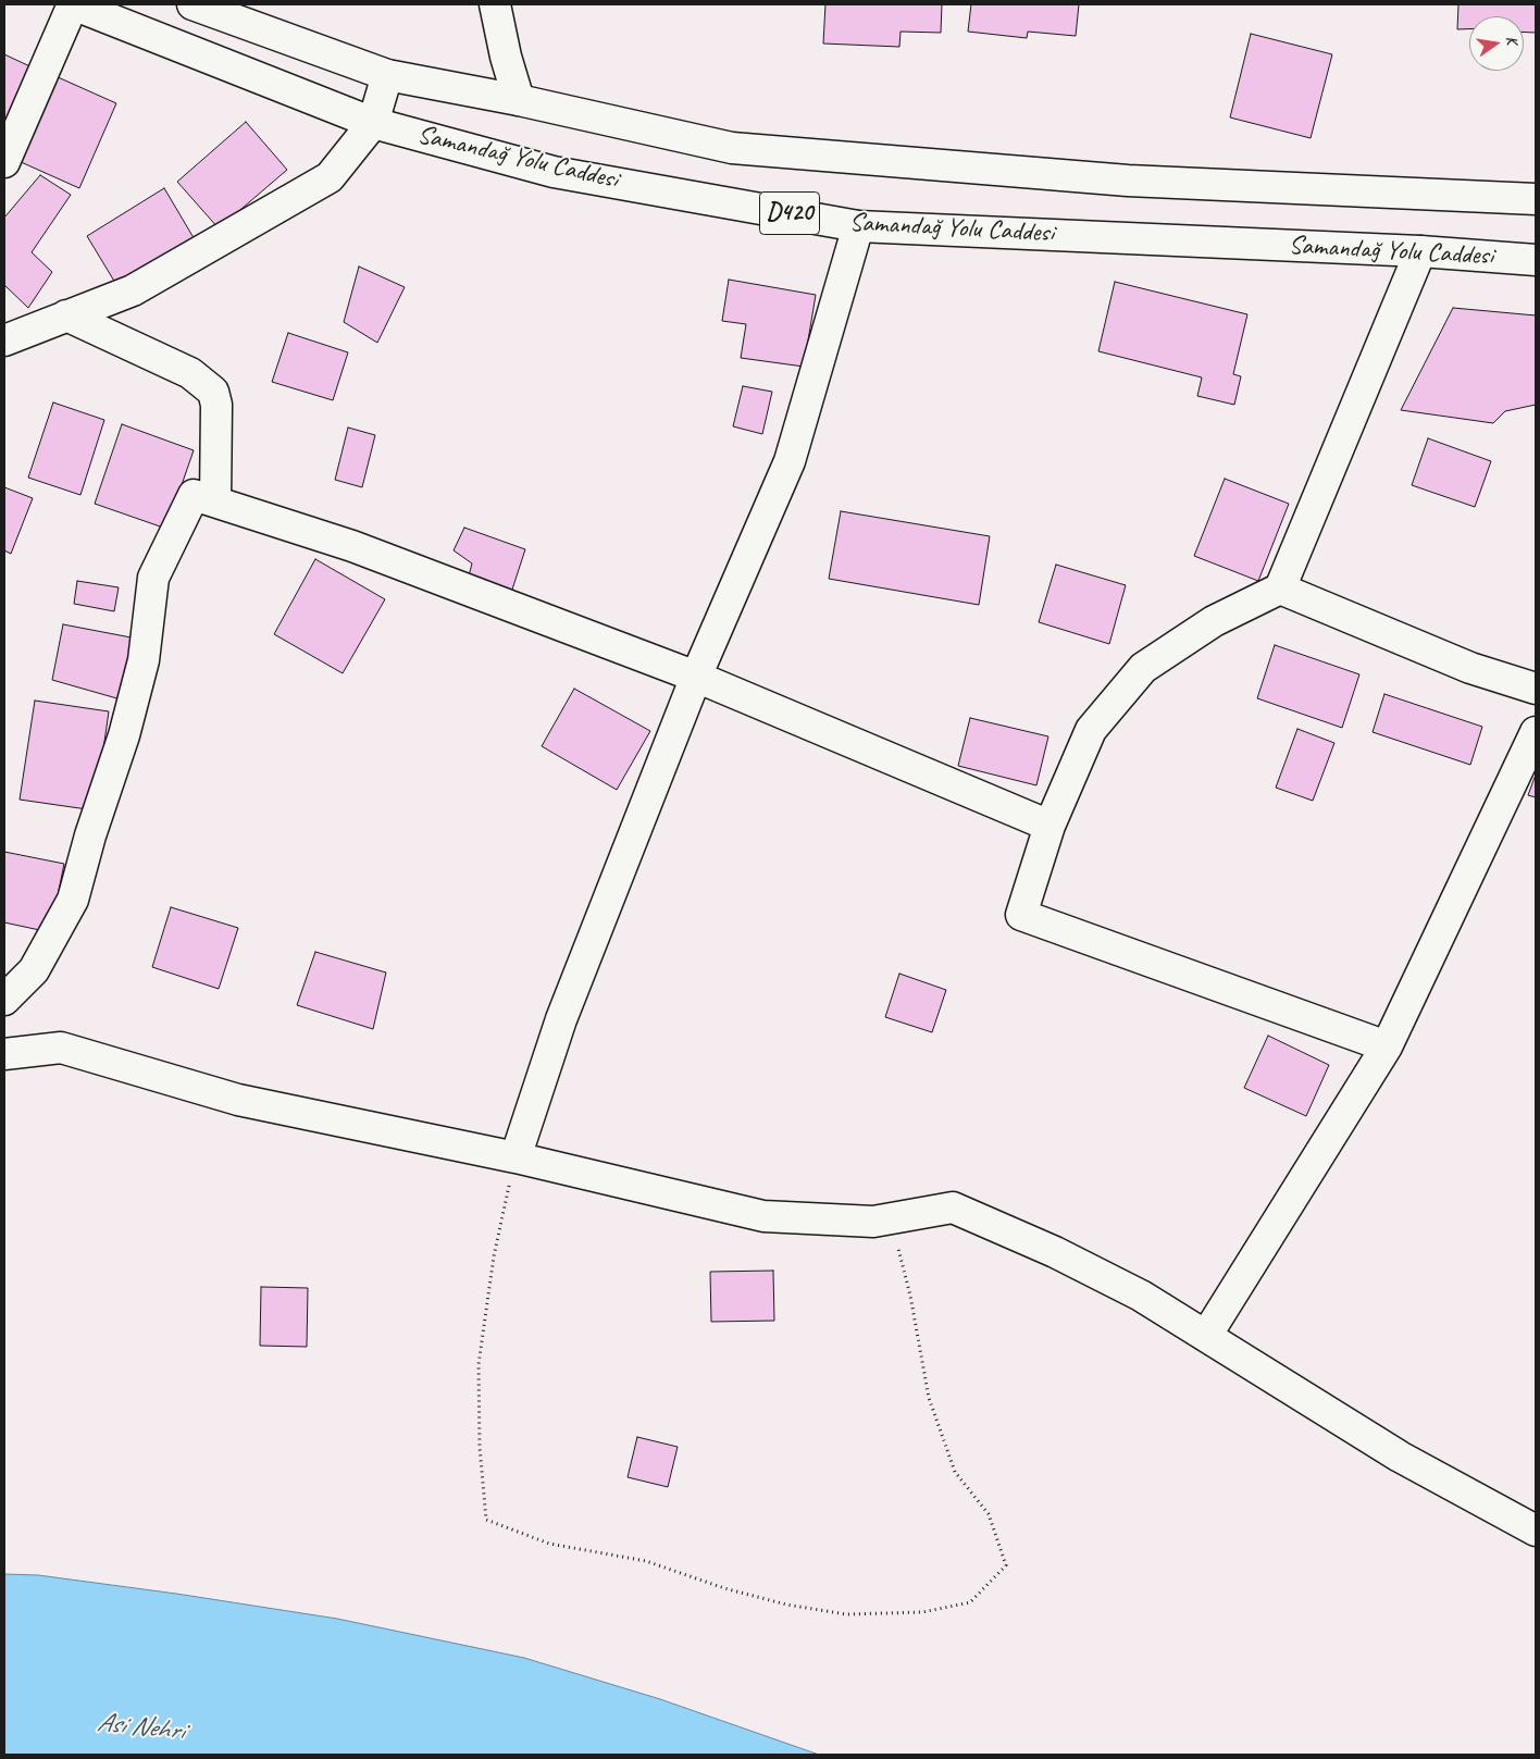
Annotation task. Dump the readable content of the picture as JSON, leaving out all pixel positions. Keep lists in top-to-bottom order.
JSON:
{
  "streets": {
    "main road": ["Samandağ Yolu Caddesi", "D420"]
  },
  "water": ["Asi Nehri"],
  "north": "right"
}
